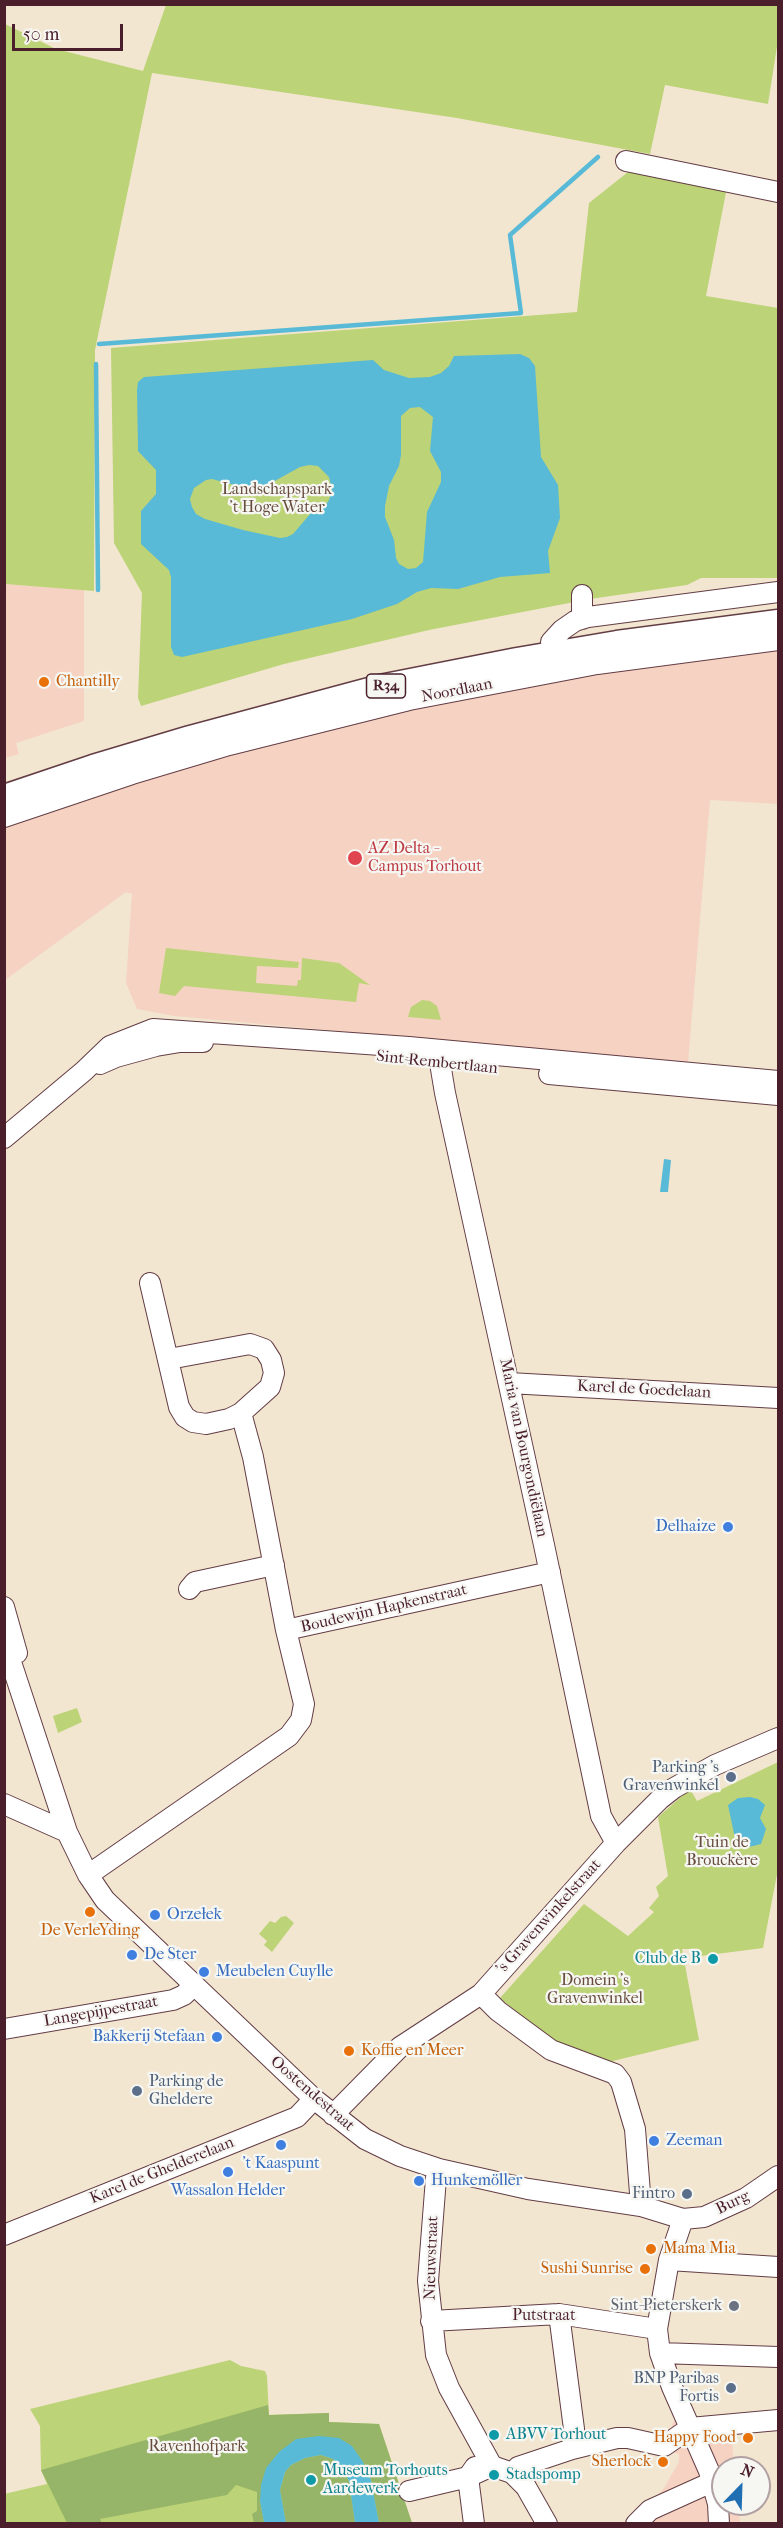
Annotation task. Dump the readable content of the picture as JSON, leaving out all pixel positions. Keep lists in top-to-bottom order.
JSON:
{
  "streets": {
    "main road": ["R34", "Noordlaan"],
    "street": [
      "Sint-Rembertlaan",
      "Karel de Goedelaan",
      "Maria van Bourgondiëlaan",
      "Boudewijn Hapkenstraat",
      "'s Gravenwinkelstraat",
      "Langepijpestraat",
      "Oostendestraat",
      "Karel de Ghelderelaan",
      "Burg",
      "Nieuwstraat",
      "Putstraat"
    ]
  },
  "crossings": [
    ["Sint-Rembertlaan", "Maria van Bourgondiëlaan"],
    ["Karel de Goedelaan", "Maria van Bourgondiëlaan"],
    ["Maria van Bourgondiëlaan", "Boudewijn Hapkenstraat"],
    ["Maria van Bourgondiëlaan", "'s Gravenwinkelstraat"],
    ["Boudewijn Hapkenstraat", "Oostendestraat"],
    ["'s Gravenwinkelstraat", "Oostendestraat"],
    ["Langepijpestraat", "Oostendestraat"],
    ["Oostendestraat", "Karel de Ghelderelaan"],
    ["Oostendestraat", "Burg"],
    ["Oostendestraat", "Nieuwstraat"],
    ["Nieuwstraat", "Putstraat"]
  ],
  "parks": [
    "Landschapspark 't Hoge Water",
    "Tuin de Brouckère",
    "Domein 's Gravenwinkel",
    "Ravenhofpark"
  ],
  "places": [
    "Chantilly",
    "AZ Delta - Campus Torhout",
    "Delhaize",
    "Parking 's Gravenwinkel",
    "De VerleYding",
    "Orzełek",
    "De Ster",
    "Club de B",
    "Meubelen Cuylle",
    "Bakkerij Stefaan",
    "Koffie en Meer",
    "Parking de Gheldere",
    "Zeeman",
    "'t Kaaspunt",
    "Wassalon Helder",
    "Hunkemöller",
    "Fintro",
    "Mama Mia",
    "Sushi Sunrise",
    "Sint-Pieterskerk",
    "BNP Paribas Fortis",
    "ABVV Torhout",
    "Happy Food",
    "Sherlock",
    "Stadspomp",
    "Museum Torhouts Aardewerk"
  ],
  "scale_bar": "50 m",
  "north": "top right"
}
